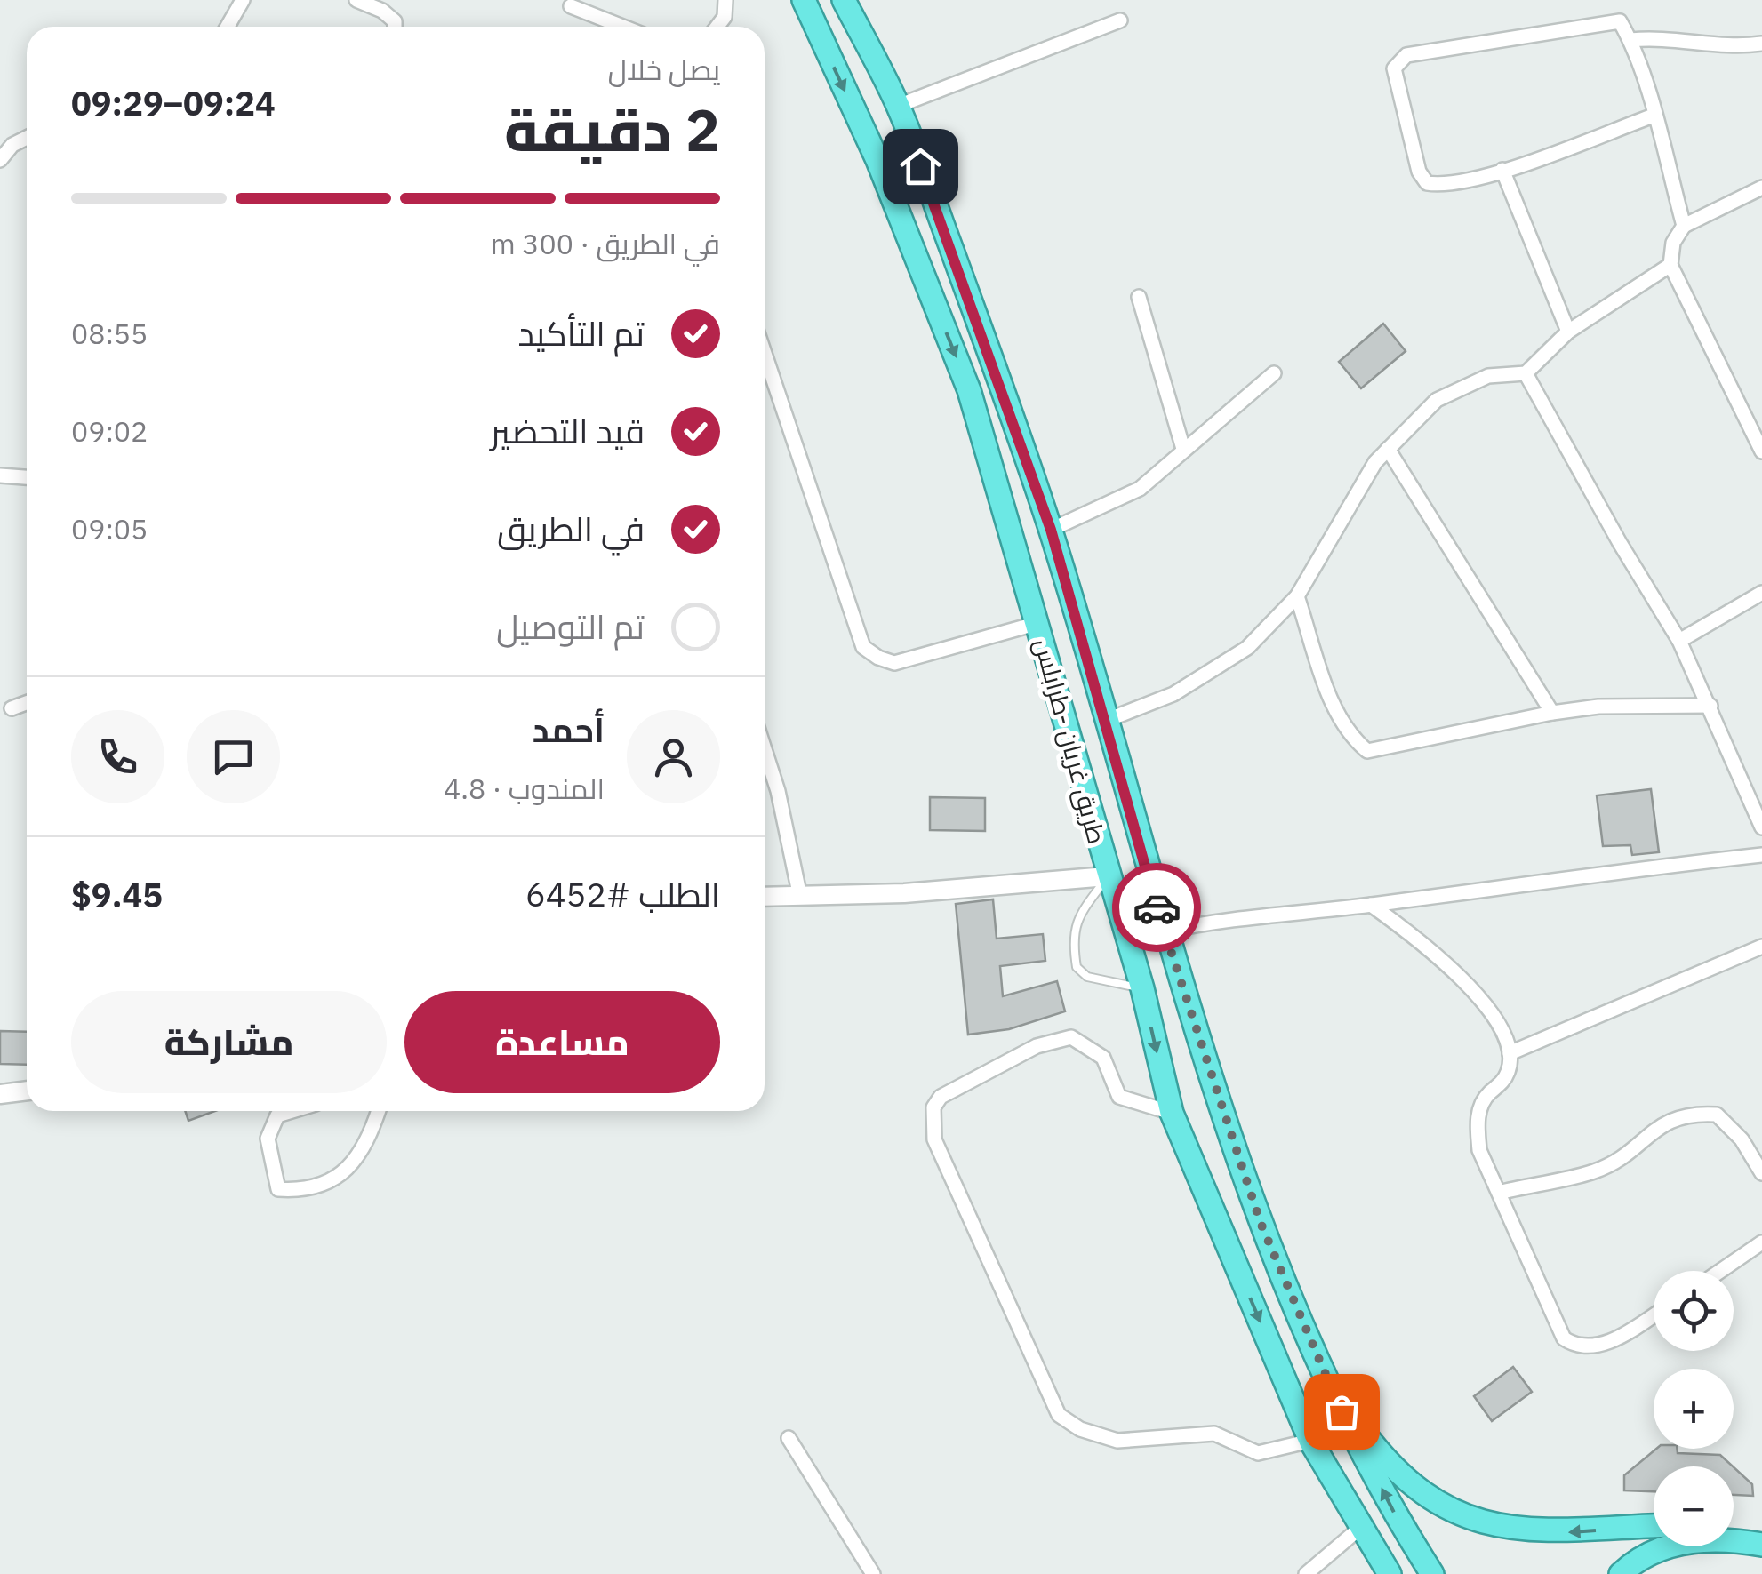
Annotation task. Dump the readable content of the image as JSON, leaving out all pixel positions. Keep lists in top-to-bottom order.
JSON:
{
  "streets": {
    "highway": ["طريق غريان -طرابلس"]
  },
  "page": {
    "heading": ["2 دقيقة", "يصل خلال", "09:24–09:29"],
    "panel": [
      "أحمد",
      "المندوب · 4.8",
      "الطلب #6452",
      "$9.45"
    ],
    "bar": "في الطريق · 300 m",
    "list": [
      ["تم التأكيد", "08:55"],
      ["قيد التحضير", "09:02"],
      ["في الطريق", "09:05"],
      "تم التوصيل"
    ],
    "buttons": ["مساعدة", "مشاركة"],
    "map_buttons": ["+", "−"]
  }
}
